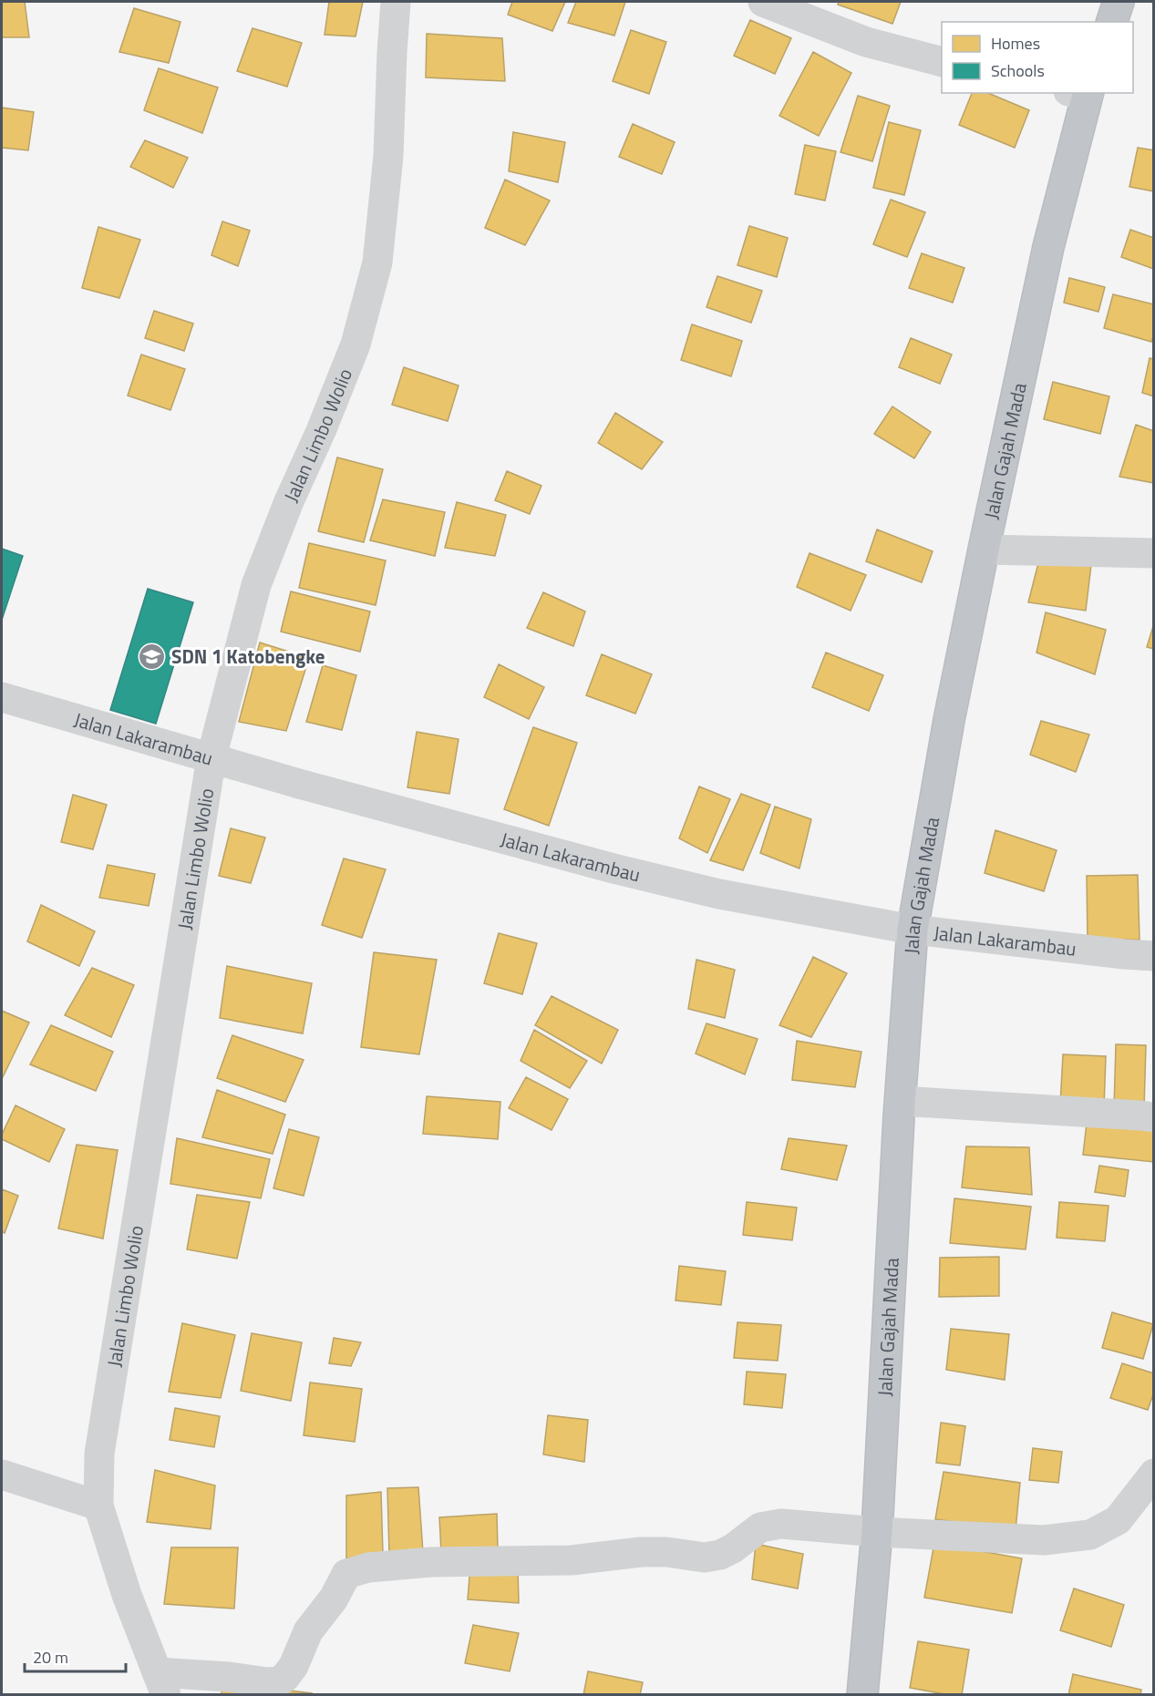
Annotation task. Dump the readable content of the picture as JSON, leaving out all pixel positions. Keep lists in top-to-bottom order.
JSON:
{
  "streets": {
    "highway": ["Jalan Gajah Mada"],
    "street": ["Jalan Limbo Wolio", "Jalan Lakarambau"]
  },
  "crossings": [
    ["Jalan Limbo Wolio", "Jalan Lakarambau"],
    ["Jalan Gajah Mada", "Jalan Lakarambau"]
  ],
  "places": {
    "school or university": ["SDN 1 Katobengke"]
  },
  "legend": ["Homes", "Schools"],
  "scale_bar": "20 m"
}
